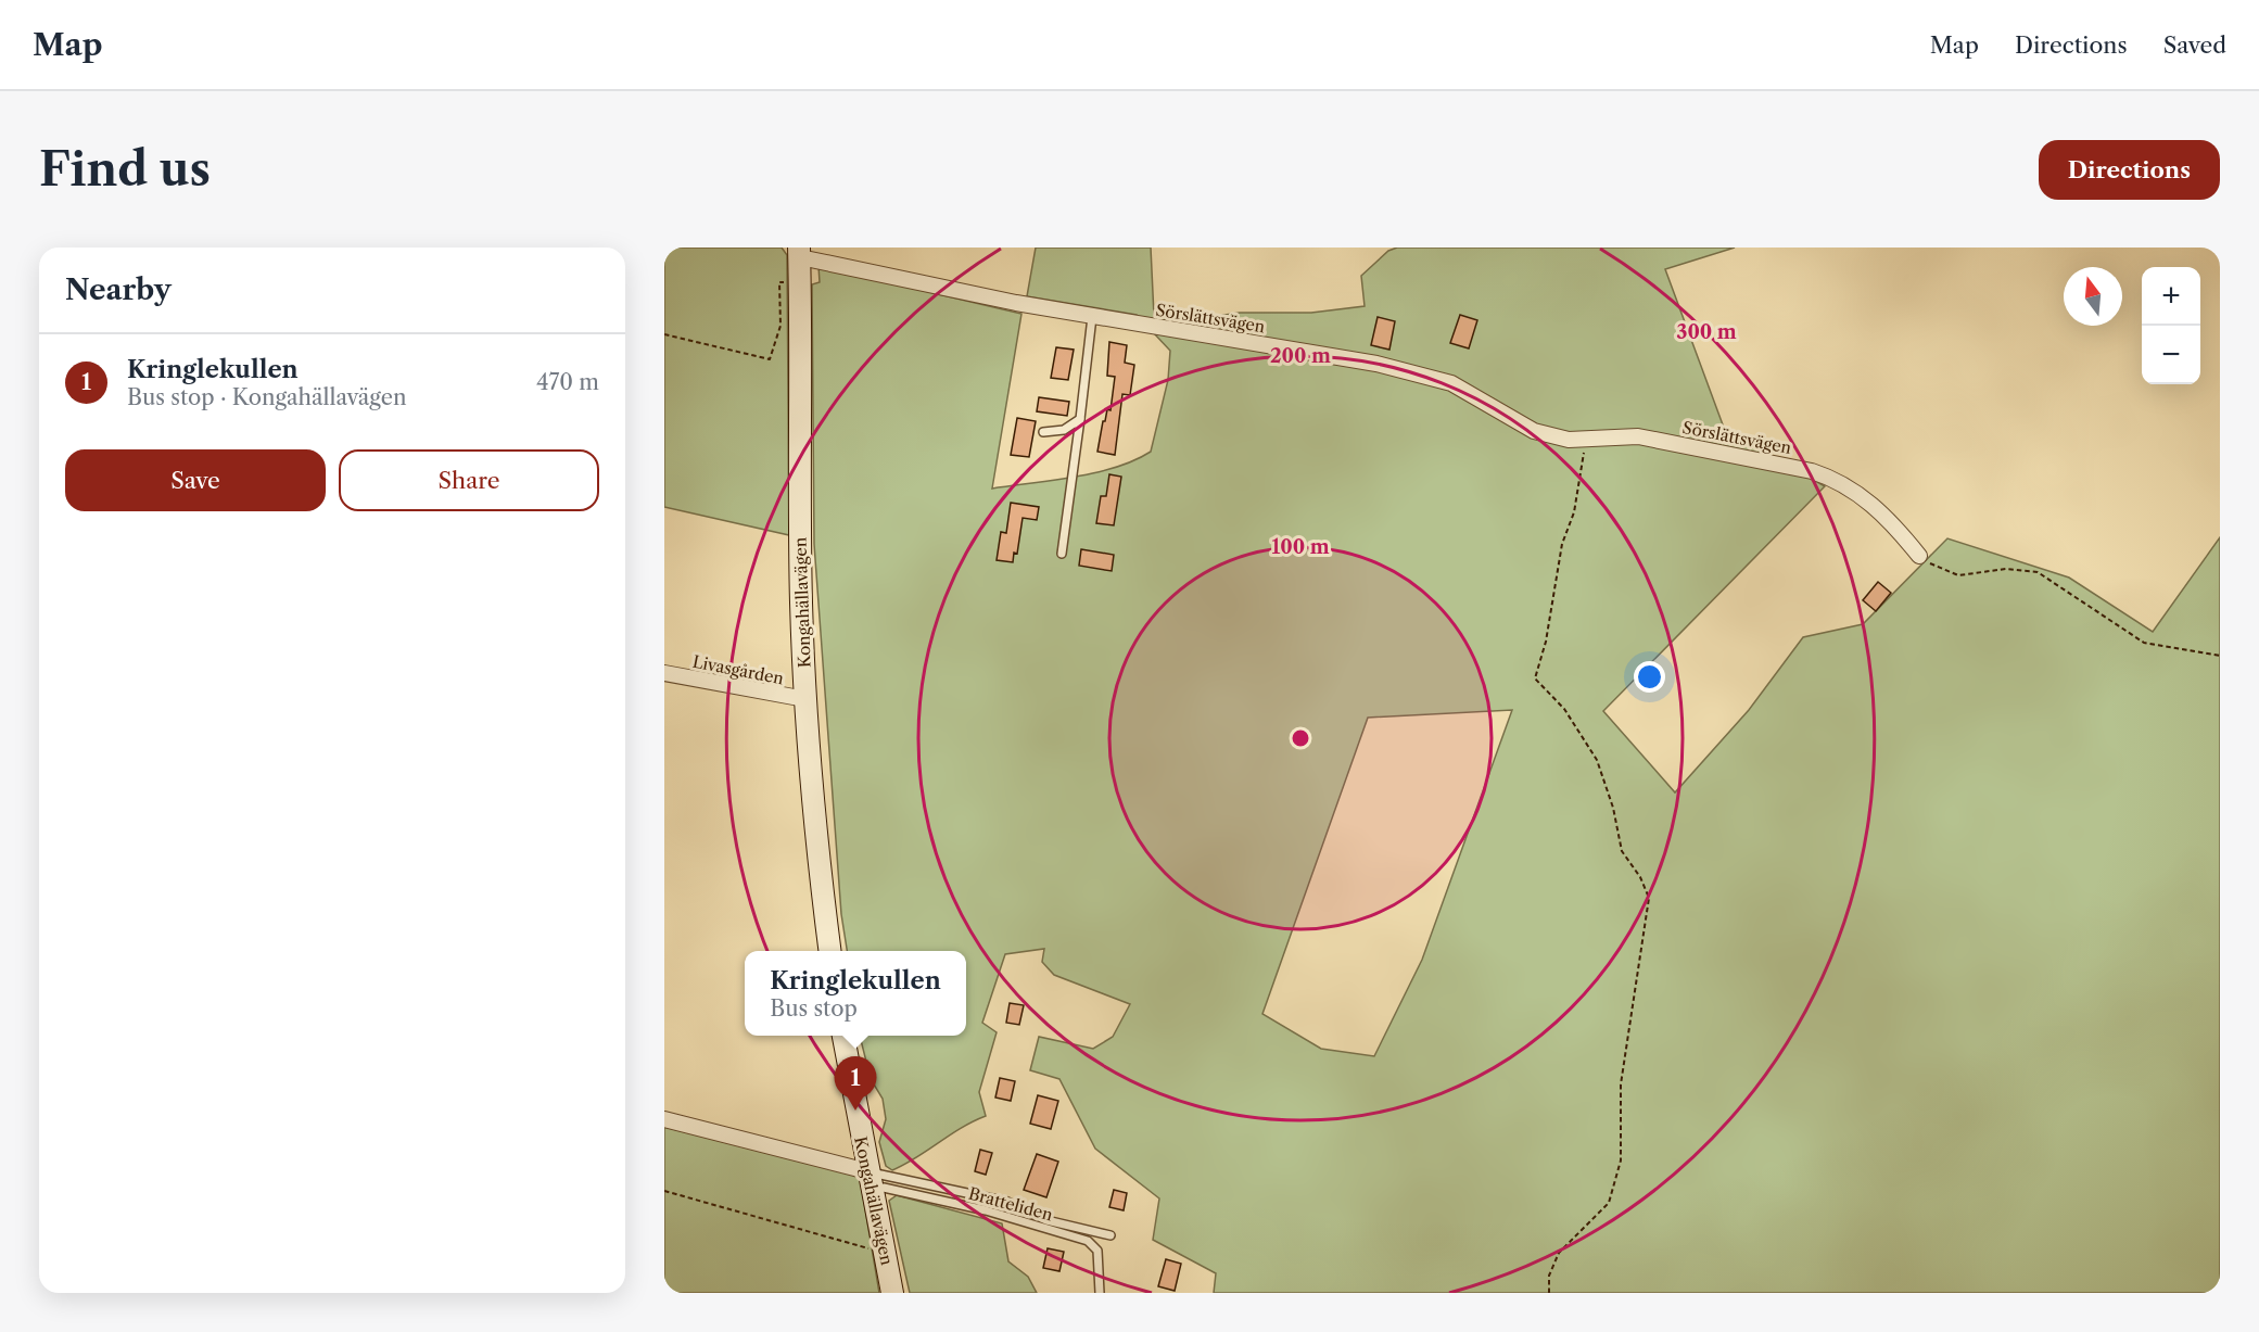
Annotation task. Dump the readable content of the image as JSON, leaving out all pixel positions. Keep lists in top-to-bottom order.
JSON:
{
  "streets": {
    "main road": ["Kongahällavägen"],
    "street": ["Sörslättsvägen", "Livasgården"],
    "lane": ["Bratteliden"]
  },
  "crossings": [
    ["Sörslättsvägen", "Kongahällavägen"],
    ["Kongahällavägen", "Livasgården"],
    ["Kongahällavägen", "Bratteliden"]
  ],
  "north": "top",
  "page": {
    "header": "Map",
    "nav": ["Map", "Directions", "Saved"],
    "buttons": [
      "Directions",
      ["Save", "Share"]
    ],
    "title": "Find us",
    "heading": "Nearby",
    "map_buttons": ["+", "−"],
    "list": [
      {
        "mark": "1",
        "name": "Kringlekullen",
        "note": "Bus stop · Kongahällavägen",
        "value": "470 m"
      }
    ],
    "popup": ["Kringlekullen", "Bus stop"],
    "pins": "1"
  },
  "rings": ["300 m", "200 m", "100 m"]
}
